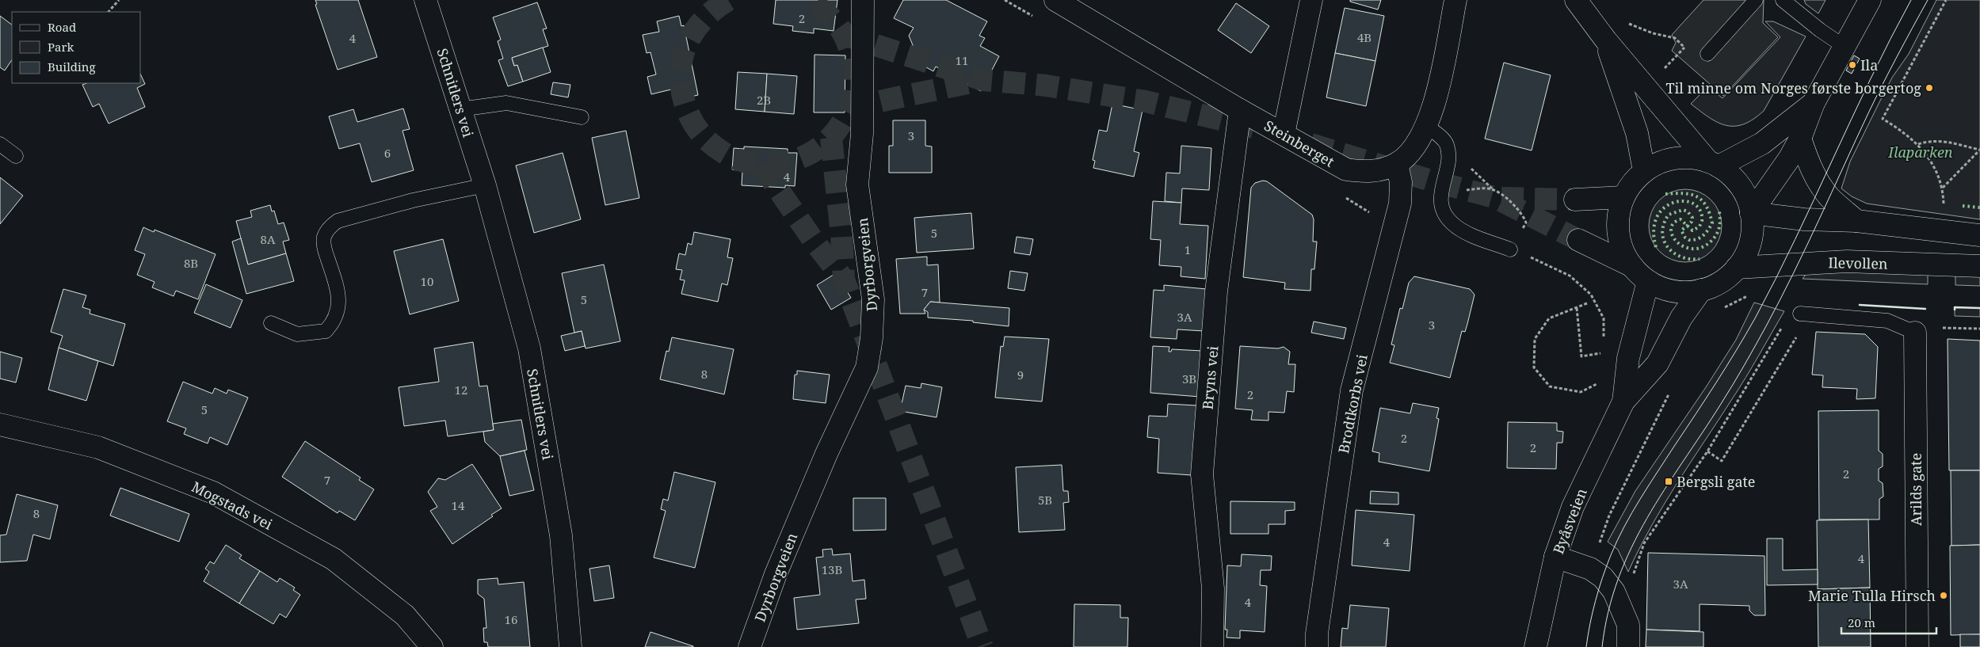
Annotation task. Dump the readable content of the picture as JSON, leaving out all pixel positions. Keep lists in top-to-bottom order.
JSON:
{
  "streets": {
    "main road": [
      "Schnitlers vei",
      "Steinberget",
      "Ilevollen",
      "Dyrborgveien",
      "Bryns vei",
      "Brodtkorbs vei",
      "Arilds gate",
      "Mogstads vei",
      "Byåsveien"
    ]
  },
  "crossings": [
    ["Steinberget", "Bryns vei"],
    ["Steinberget", "Brodtkorbs vei"],
    ["Ilevollen", "Byåsveien"]
  ],
  "parks": ["Ilaparken"],
  "places": {
    "other": ["Ila", "Til minne om Norges første borgertog", "Marie Tulla Hirsch"],
    "transit": ["Bergsli gate"]
  },
  "house_numbers": [
    "2",
    "4B",
    "4",
    "11",
    "2B",
    "3",
    "6",
    "4",
    "5",
    "8A",
    "1",
    "8B",
    "10",
    "7",
    "5",
    "3A",
    "3",
    "8",
    "9",
    "3B",
    "12",
    "2",
    "5",
    "2",
    "2",
    "2",
    "7",
    "5B",
    "14",
    "8",
    "4",
    "4",
    "13B",
    "3A",
    "4",
    "16"
  ],
  "legend": ["Road", "Park", "Building"],
  "scale_bar": "20 m"
}
